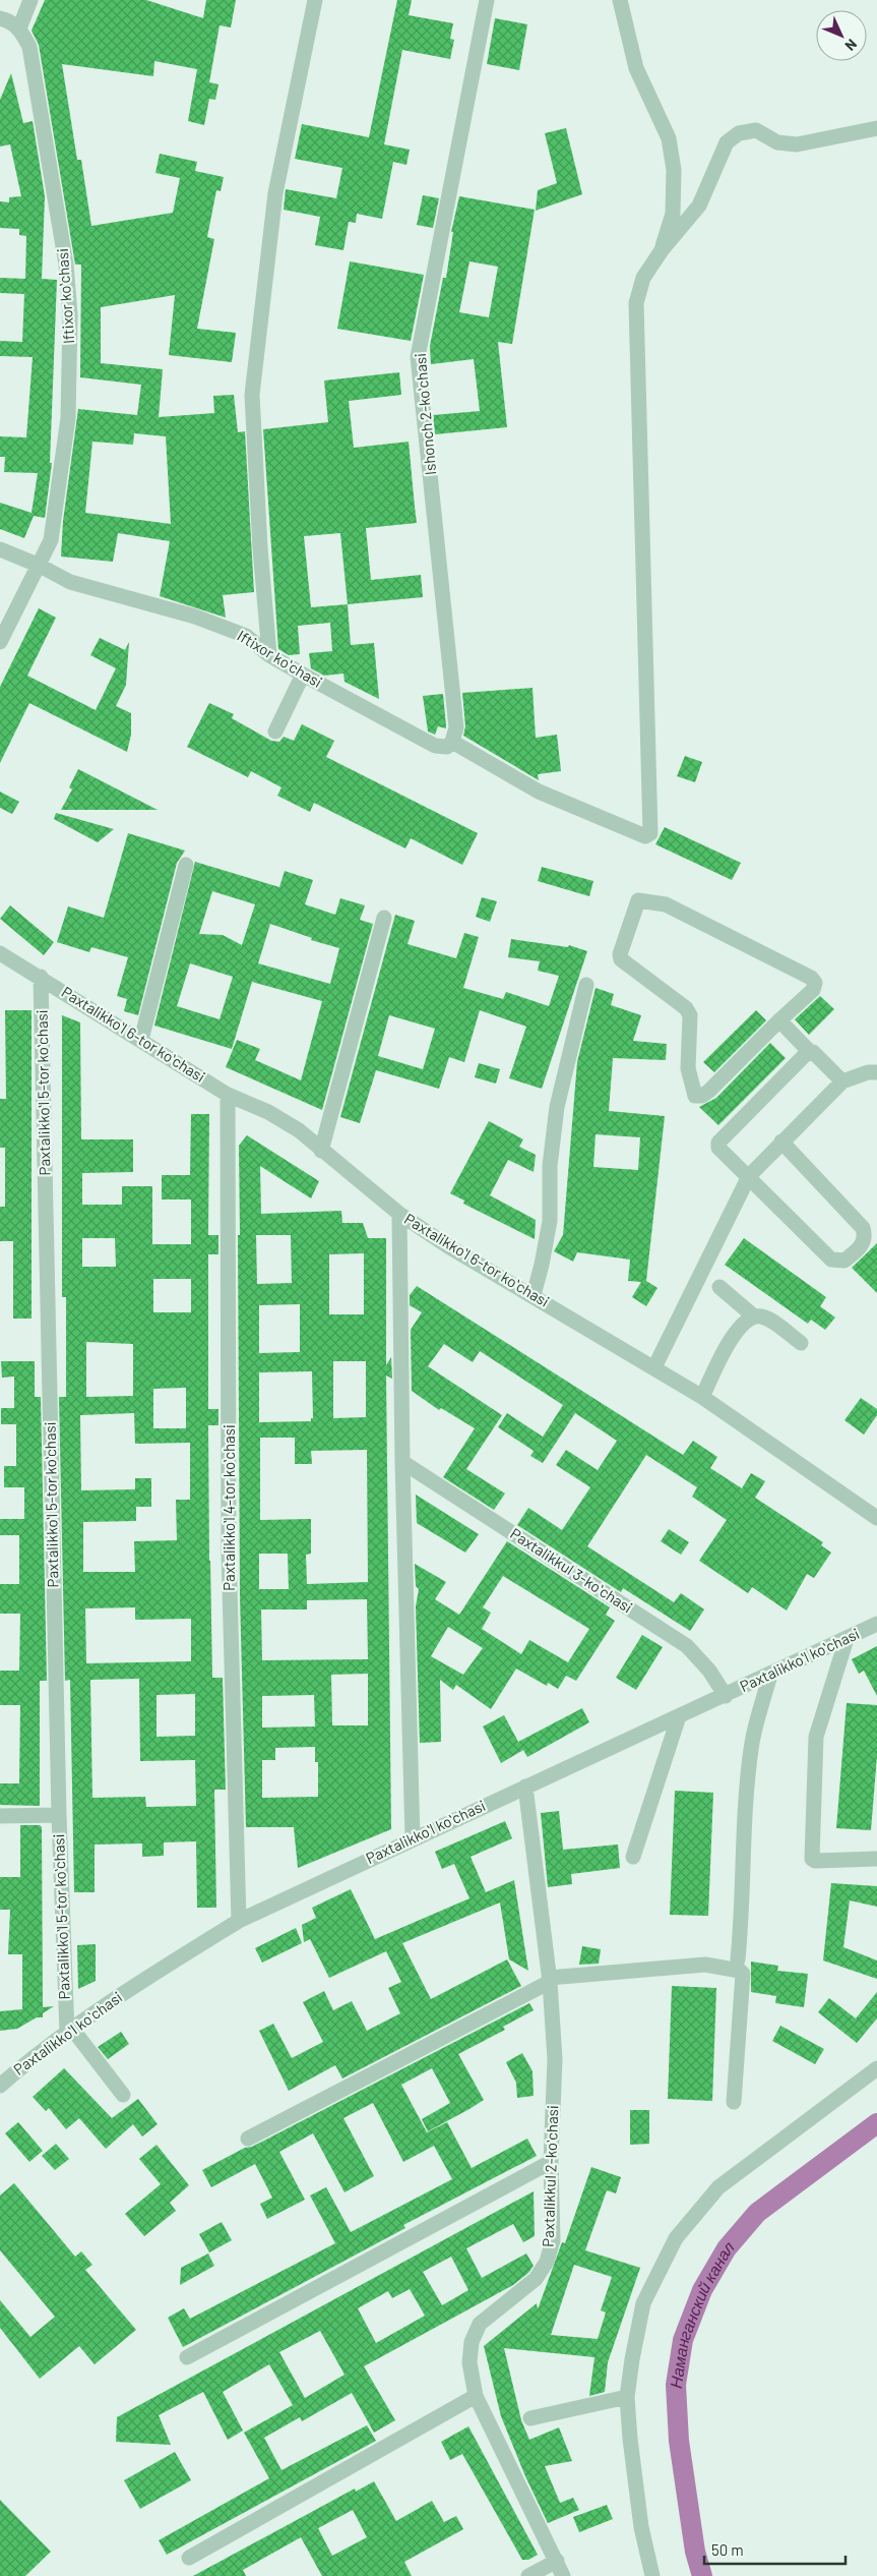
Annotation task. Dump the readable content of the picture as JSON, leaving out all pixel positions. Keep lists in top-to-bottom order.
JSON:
{
  "streets": {
    "street": [
      "Iftixor koʻchasi",
      "Ishonch 2-koʻchasi",
      "Paxtalikkoʻl 6-tor koʻchasi",
      "Paxtalikkoʻl 5-tor koʻchasi",
      "Paxtalikkoʻl 4-tor koʻchasi",
      "Paxtalikkul 3-koʻchasi",
      "Paxtalikkoʻl koʻchasi",
      "Paxtalikkul 2-koʻchasi"
    ]
  },
  "crossings": [
    ["Iftixor koʻchasi", "Ishonch 2-koʻchasi"],
    ["Paxtalikkoʻl 6-tor koʻchasi", "Paxtalikkoʻl 5-tor koʻchasi"],
    ["Paxtalikkoʻl 6-tor koʻchasi", "Paxtalikkoʻl 4-tor koʻchasi"],
    ["Paxtalikkoʻl 5-tor koʻchasi", "Paxtalikkoʻl koʻchasi"],
    ["Paxtalikkoʻl 4-tor koʻchasi", "Paxtalikkoʻl koʻchasi"],
    ["Paxtalikkul 3-koʻchasi", "Paxtalikkoʻl koʻchasi"],
    ["Paxtalikkoʻl koʻchasi", "Paxtalikkul 2-koʻchasi"]
  ],
  "water": ["Наманганский канал"],
  "scale_bar": "50 m",
  "north": "bottom right"
}
